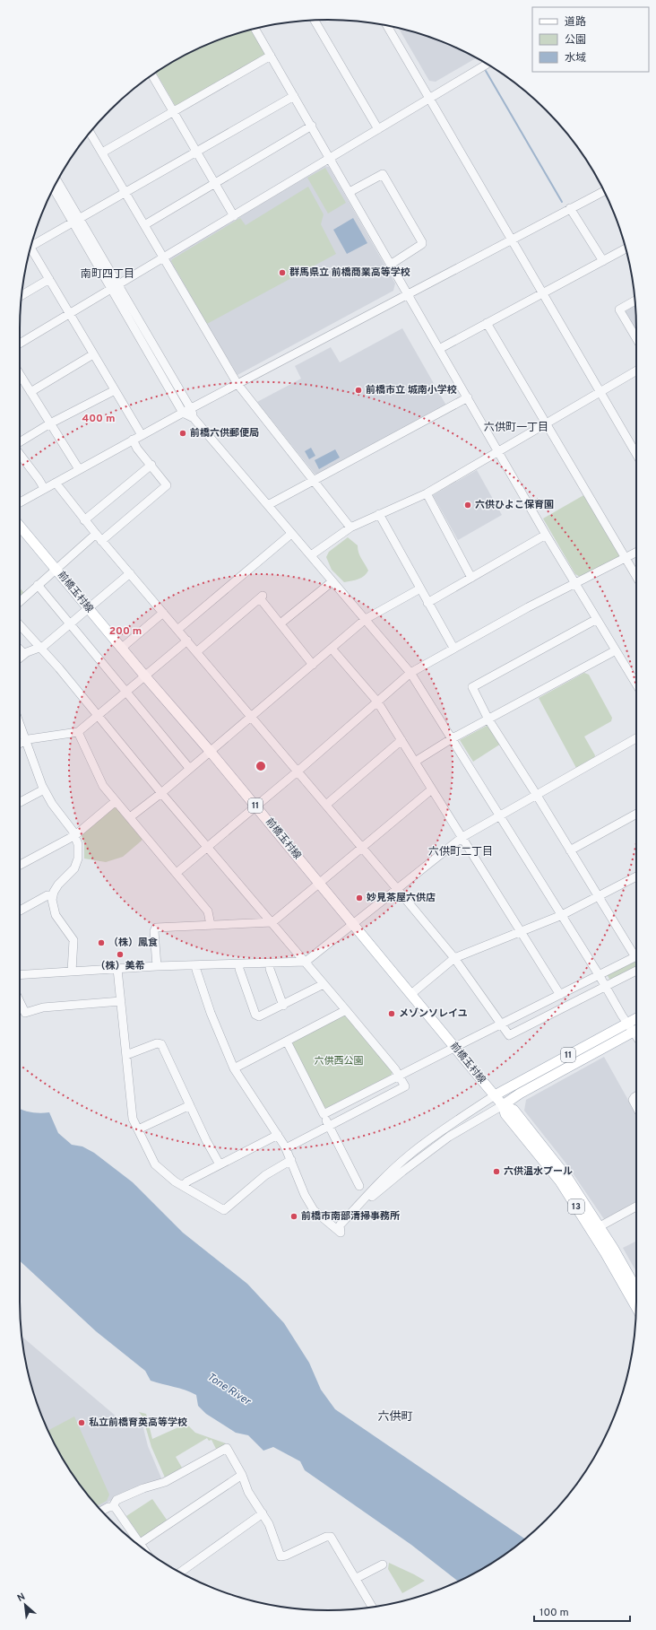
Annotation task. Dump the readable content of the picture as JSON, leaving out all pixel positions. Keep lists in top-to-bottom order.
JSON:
{
  "streets": {
    "main road": ["前橋玉村線", "11", "13"]
  },
  "crossings": [
    ["前橋玉村線", "11"],
    ["前橋玉村線", "13"],
    ["11", "13"]
  ],
  "districts": [
    "南町四丁目",
    "六供町一丁目",
    "六供町二丁目",
    "六供町"
  ],
  "water": ["Tone River"],
  "parks": ["六供西公園"],
  "places": [
    "群馬県立 前橋商業高等学校",
    "前橋市立 城南小学校",
    "前橋六供郵便局",
    "六供ひよこ保育園",
    "妙見茶屋六供店",
    "（株）鳳食",
    "（株）美希",
    "メゾンソレイユ",
    "六供温水プール",
    "前橋市南部清掃事務所",
    "私立前橋育英高等学校"
  ],
  "legend": ["道路", "公園", "水域"],
  "scale_bar": "100 m",
  "north": "top left",
  "rings": ["400 m", "200 m"]
}
